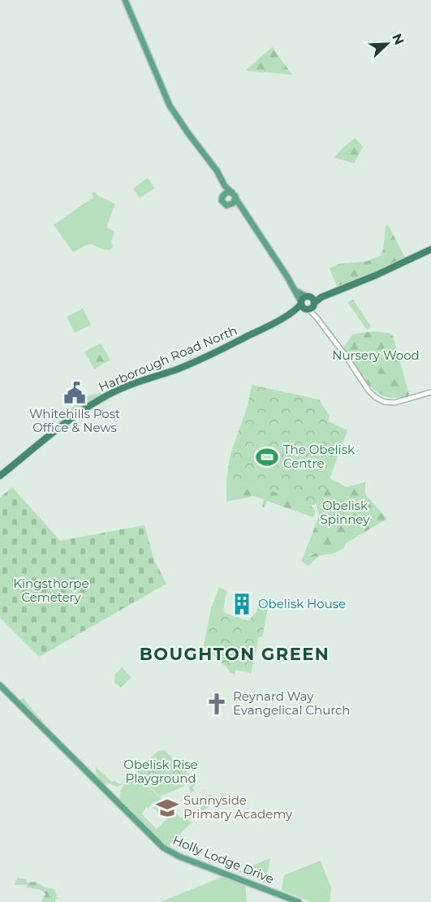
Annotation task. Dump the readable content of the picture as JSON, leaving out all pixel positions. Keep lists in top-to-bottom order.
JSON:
{
  "streets": {
    "highway": ["Harborough Road North"],
    "main road": ["Holly Lodge Drive"]
  },
  "districts": ["BOUGHTON GREEN"],
  "parks": [
    "Nursery Wood",
    "Obelisk Spinney",
    "Kingsthorpe Cemetery",
    "Obelisk Rise Playground"
  ],
  "places": {
    "public building": ["Whitehills Post Office & News"],
    "sports": ["The Obelisk Centre"],
    "building": ["Obelisk House"],
    "church": ["Reynard Way Evangelical Church"],
    "school or university": ["Sunnyside Primary Academy"]
  },
  "north": "top right"
}
